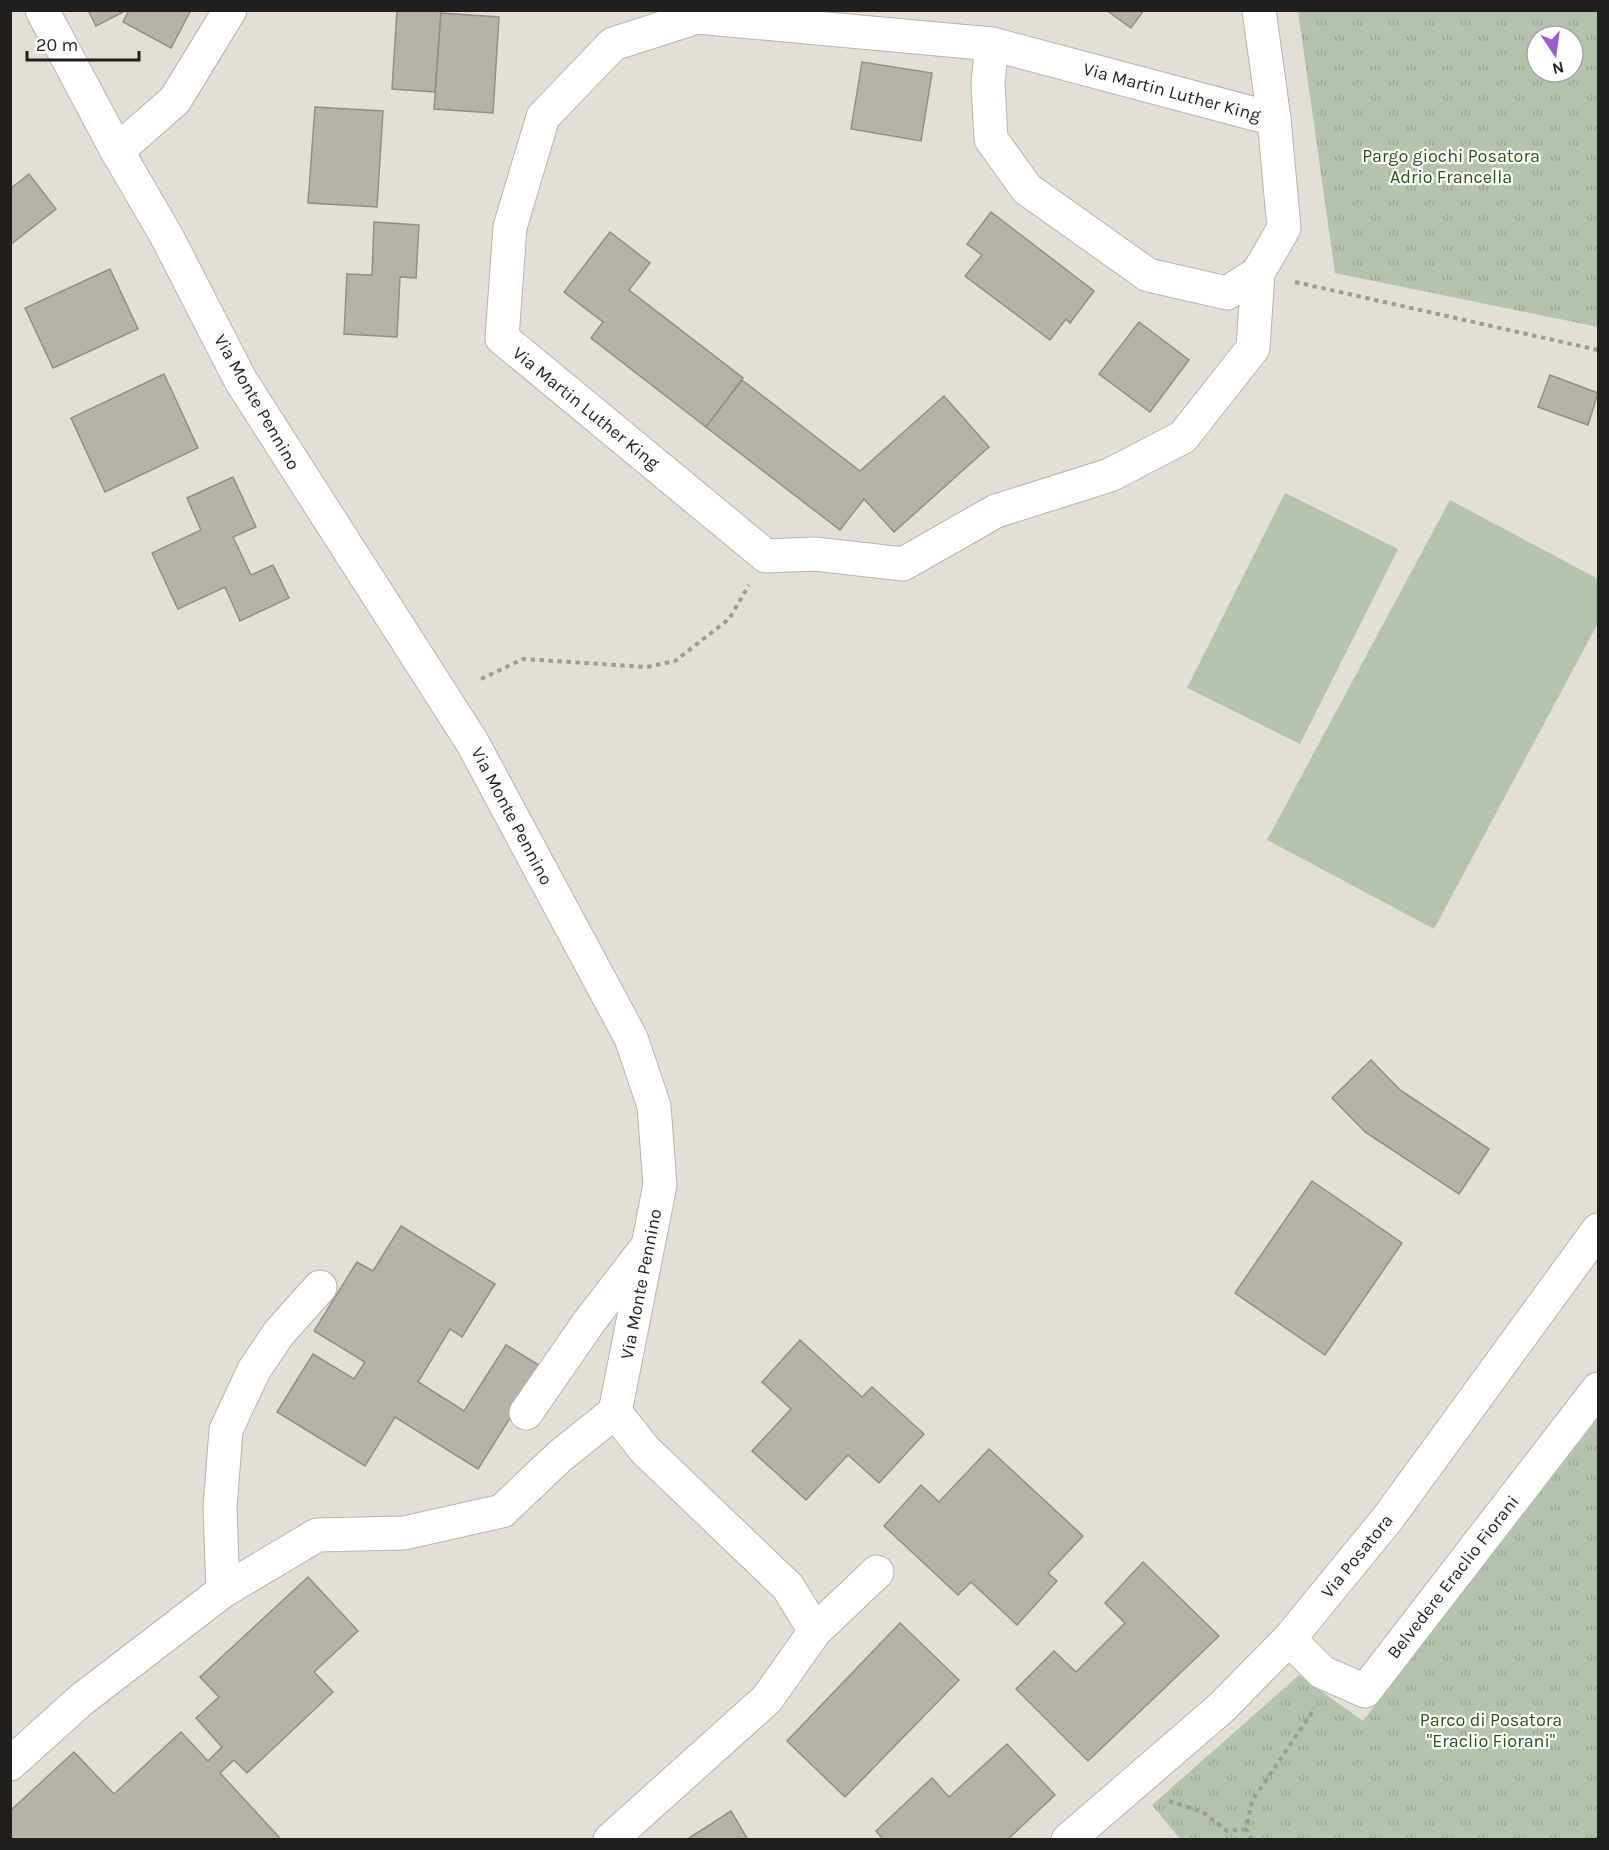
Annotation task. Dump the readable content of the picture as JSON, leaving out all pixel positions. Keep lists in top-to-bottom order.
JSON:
{
  "streets": {
    "street": [
      "Via Martin Luther King",
      "Via Monte Pennino",
      "Via Posatora",
      "Belvedere Eraclio Fiorani"
    ]
  },
  "crossings": [
    ["Via Posatora", "Belvedere Eraclio Fiorani"]
  ],
  "parks": ["Pargo giochi Posatora Adrio Francella", "Parco di Posatora \"Eraclio Fiorani\""],
  "scale_bar": "20 m",
  "north": "bottom"
}
